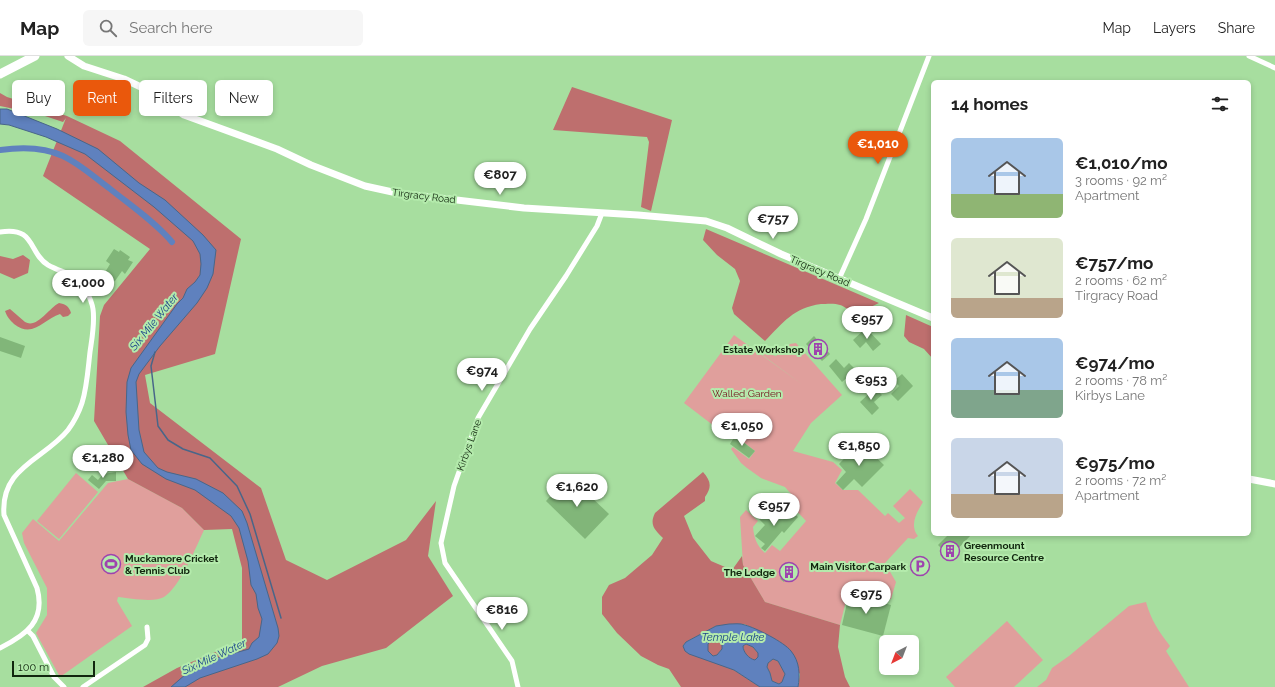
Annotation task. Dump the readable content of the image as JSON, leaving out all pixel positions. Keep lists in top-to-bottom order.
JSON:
{
  "streets": {
    "street": ["Tirgracy Road", "Kirbys Lane"]
  },
  "crossings": [
    ["Tirgracy Road", "Kirbys Lane"]
  ],
  "water": ["Six Mile Water", "Temple Lake"],
  "parks": ["Walled Garden"],
  "places": {
    "building": ["Estate Workshop", "Greenmount Resource Centre", "The Lodge"],
    "sports": ["Muckamore Cricket & Tennis Club"],
    "parking": ["Main Visitor Carpark"]
  },
  "scale_bar": "100 m",
  "north": "bottom left",
  "page": {
    "header": "Map",
    "search": "Search here",
    "nav": ["Map", "Layers", "Share"],
    "chip": [
      "Buy",
      "Rent",
      "Filters",
      "New"
    ],
    "heading": "14 homes",
    "list": [
      {
        "name": "€1,010/mo",
        "note": "3 rooms · 92 m² · Apartment"
      },
      {
        "name": "€757/mo",
        "note": "2 rooms · 62 m² · Tirgracy Road"
      },
      {
        "name": "€974/mo",
        "note": "2 rooms · 78 m² · Kirbys Lane"
      },
      {
        "name": "€975/mo",
        "note": "2 rooms · 72 m² · Apartment"
      }
    ],
    "price": [
      "€1,010",
      "€807",
      "€757",
      "€1,000",
      "€957",
      "€974",
      "€953",
      "€1,050",
      "€1,850",
      "€1,280",
      "€1,620",
      "€957",
      "€975",
      "€816"
    ],
    "scale": "100 m"
  }
}
